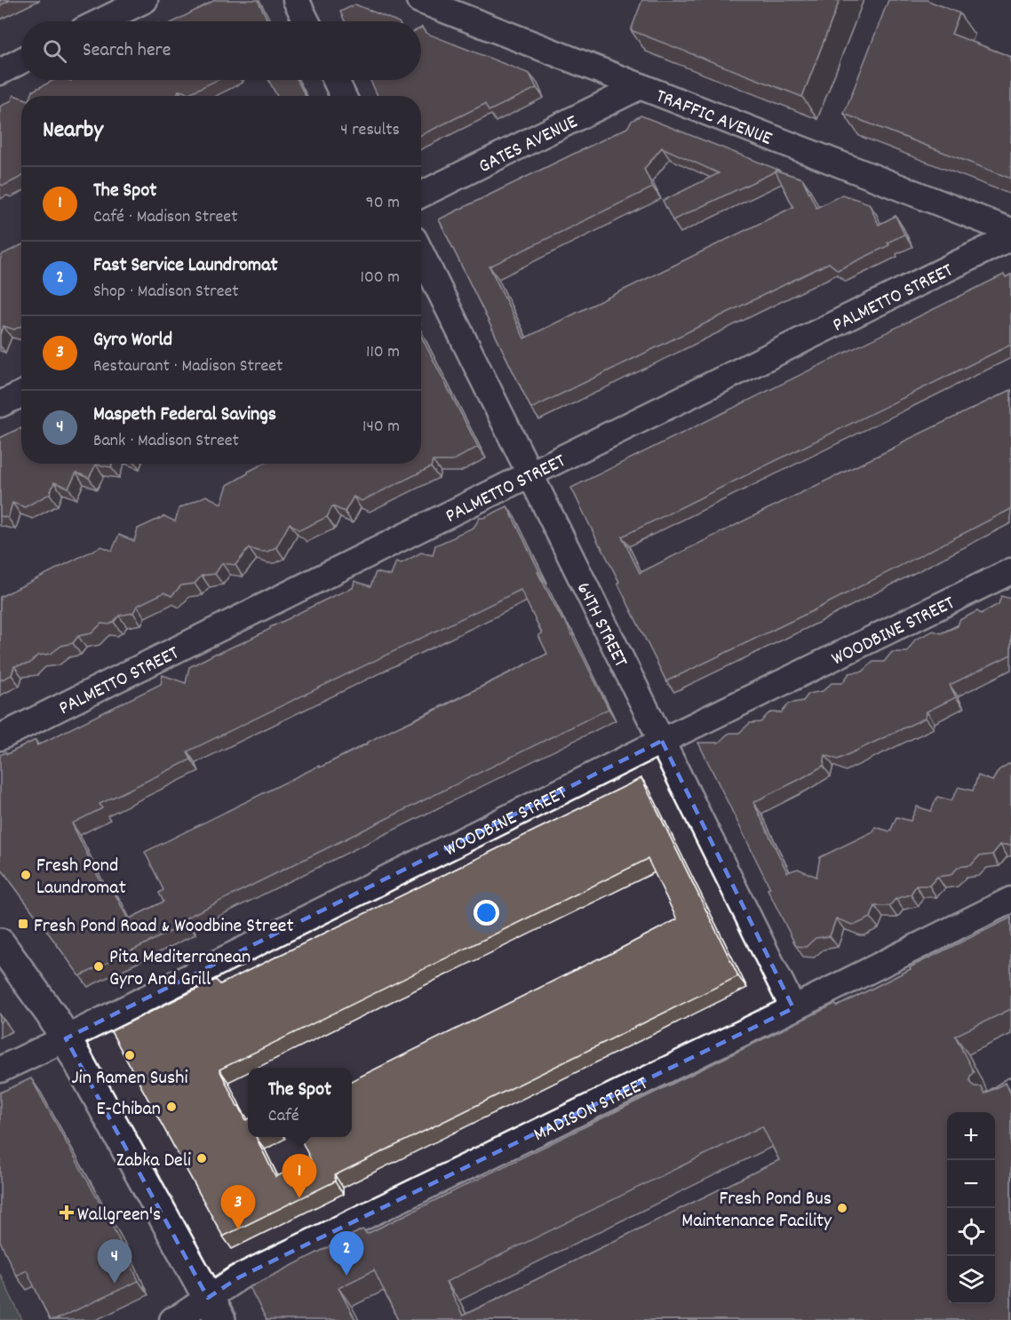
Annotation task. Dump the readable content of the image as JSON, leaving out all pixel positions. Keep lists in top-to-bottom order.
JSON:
{
  "streets": {
    "street": [
      "TRAFFIC AVENUE",
      "GATES AVENUE",
      "PALMETTO STREET",
      "64TH STREET",
      "WOODBINE STREET",
      "MADISON STREET"
    ]
  },
  "crossings": [
    ["TRAFFIC AVENUE", "GATES AVENUE"],
    ["PALMETTO STREET", "64TH STREET"],
    ["64TH STREET", "WOODBINE STREET"],
    ["64TH STREET", "MADISON STREET"]
  ],
  "places": {
    "other": [
      "Fresh Pond Laundromat",
      "Pita Mediterranean Gyro And Grill",
      "Jin Ramen Sushi",
      "E-Chiban",
      "Zabka Deli",
      "Fresh Pond Bus Maintenance Facility"
    ],
    "transit": ["Fresh Pond Road & Woodbine Street"],
    "health": ["Wallgreen's"]
  },
  "page": {
    "search": "Search here",
    "heading": ["Nearby", "4 results"],
    "list": [
      {
        "mark": "1",
        "name": "The Spot",
        "note": "Café · Madison Street",
        "value": "90 m"
      },
      {
        "mark": "2",
        "name": "Fast Service Laundromat",
        "note": "Shop · Madison Street",
        "value": "100 m"
      },
      {
        "mark": "3",
        "name": "Gyro World",
        "note": "Restaurant · Madison Street",
        "value": "110 m"
      },
      {
        "mark": "4",
        "name": "Maspeth Federal Savings",
        "note": "Bank · Madison Street",
        "value": "140 m"
      }
    ],
    "popup": ["The Spot", "Café"],
    "map_buttons": ["+", "−"],
    "pins": [
      "1",
      "3",
      "2",
      "4"
    ]
  }
}
